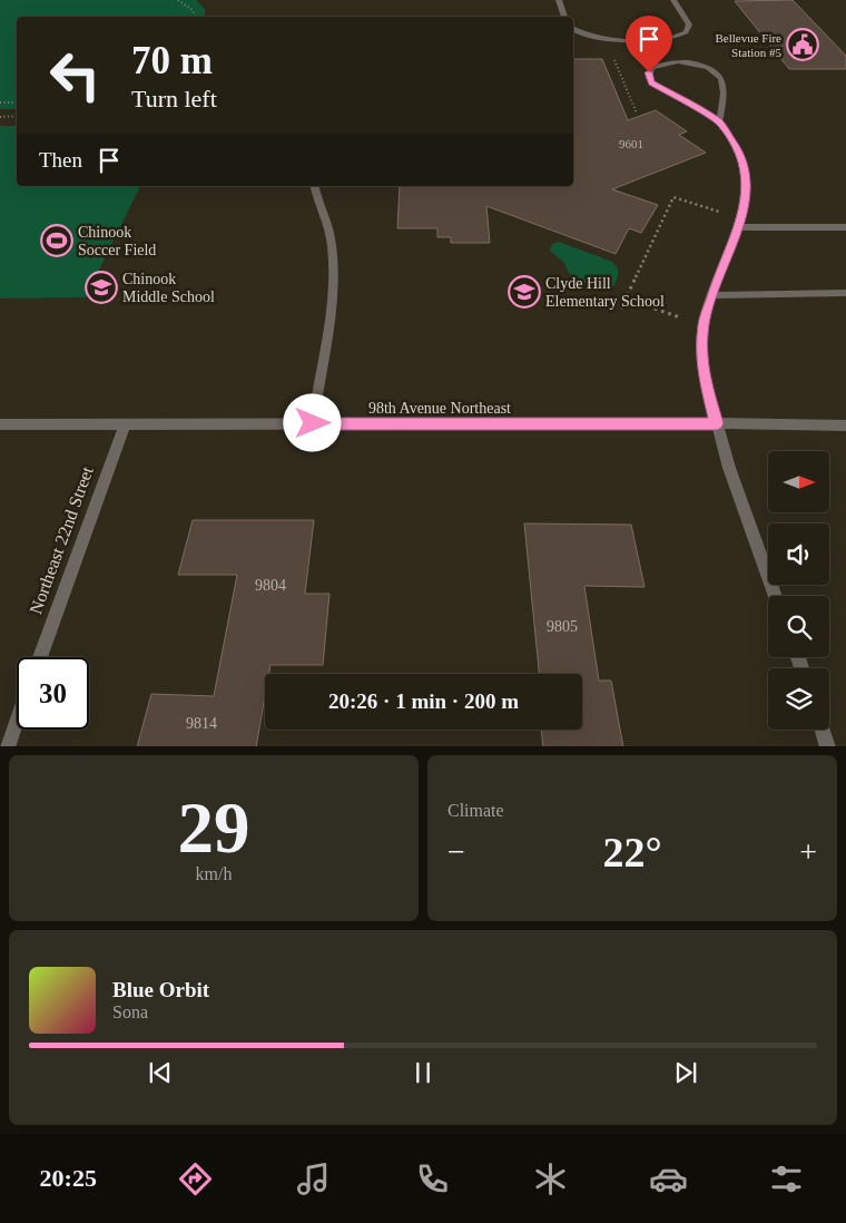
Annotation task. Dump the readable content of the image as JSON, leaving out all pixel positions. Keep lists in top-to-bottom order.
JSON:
{
  "streets": {
    "street": ["98th Avenue Northeast", "Northeast 22nd Street"]
  },
  "crossings": [
    ["98th Avenue Northeast", "Northeast 22nd Street"]
  ],
  "places": {
    "public building": ["Bellevue Fire Station #5"],
    "sports": ["Chinook Soccer Field"],
    "school or university": ["Chinook Middle School", "Clyde Hill Elementary School"]
  },
  "house_numbers": [
    "9601",
    "9804",
    "9805",
    "9814"
  ],
  "north": "right",
  "page": {
    "turn": ["70 m", "Turn left"],
    "then": "Then",
    "limit": "30",
    "trip": "20:26 · 1 min · 200 m",
    "tile": [
      ["29", "km/h"],
      "Climate"
    ],
    "heat": ["−", "22°", "+"],
    "song": ["Blue Orbit", "Sona"],
    "tabs": "20:25"
  }
}
